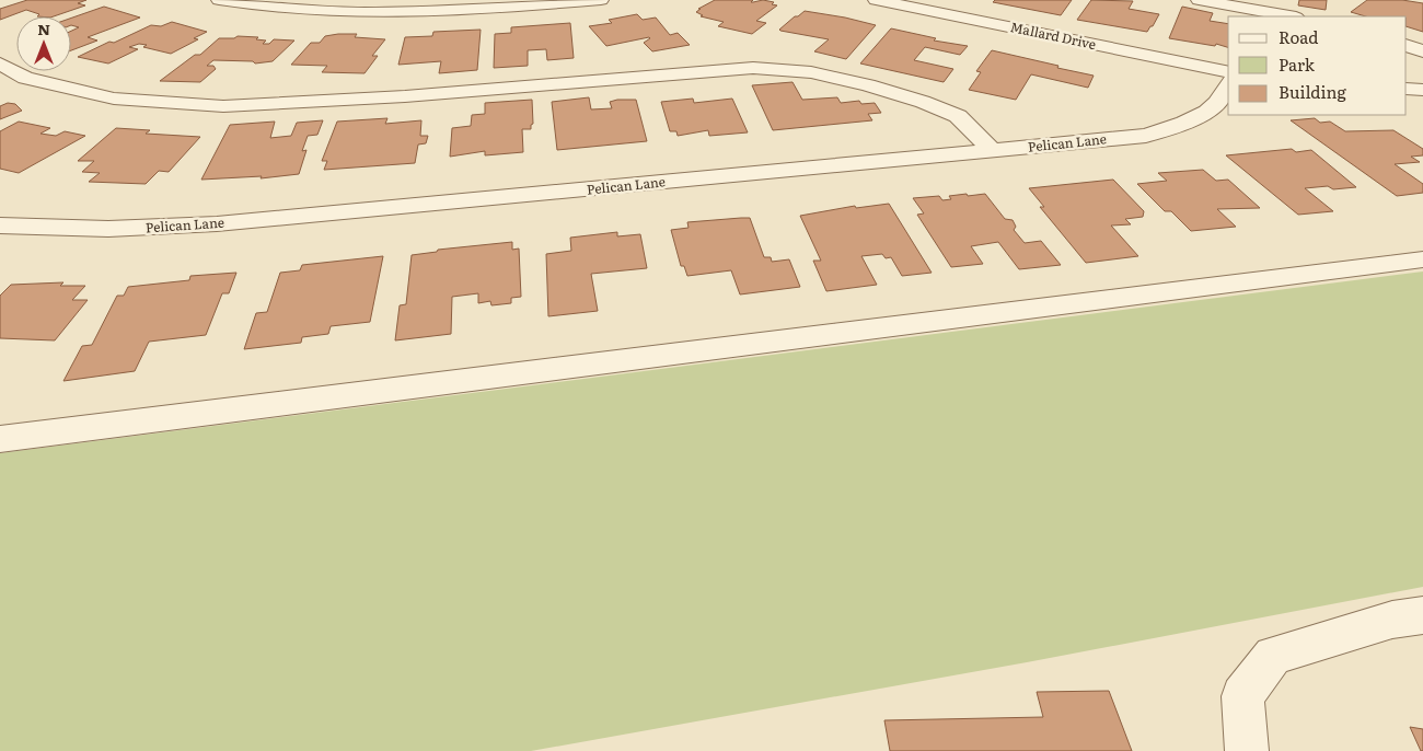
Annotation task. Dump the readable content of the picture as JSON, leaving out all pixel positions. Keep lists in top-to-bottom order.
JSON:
{
  "streets": {
    "street": ["Mallard Drive", "Pelican Lane"]
  },
  "legend": ["Road", "Park", "Building"],
  "north": "top"
}
